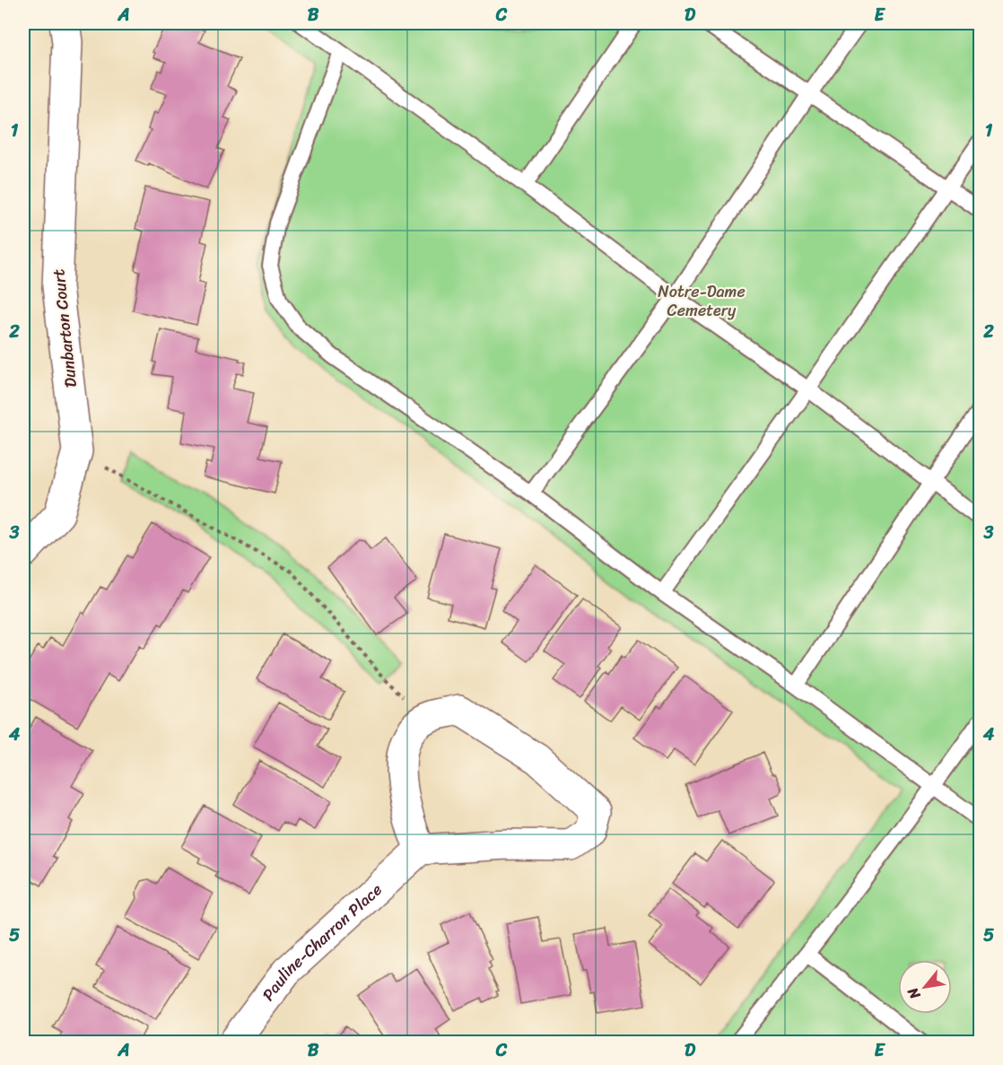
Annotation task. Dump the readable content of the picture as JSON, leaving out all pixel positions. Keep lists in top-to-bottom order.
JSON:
{
  "streets": {
    "street": ["Dunbarton Court", "Pauline-Charron Place"]
  },
  "parks": ["Notre-Dame Cemetery"],
  "north": "bottom left",
  "grid": {
    "columns": [
      "A",
      "B",
      "C",
      "D",
      "E"
    ],
    "rows": [
      "1",
      "2",
      "3",
      "4",
      "5"
    ]
  }
}
